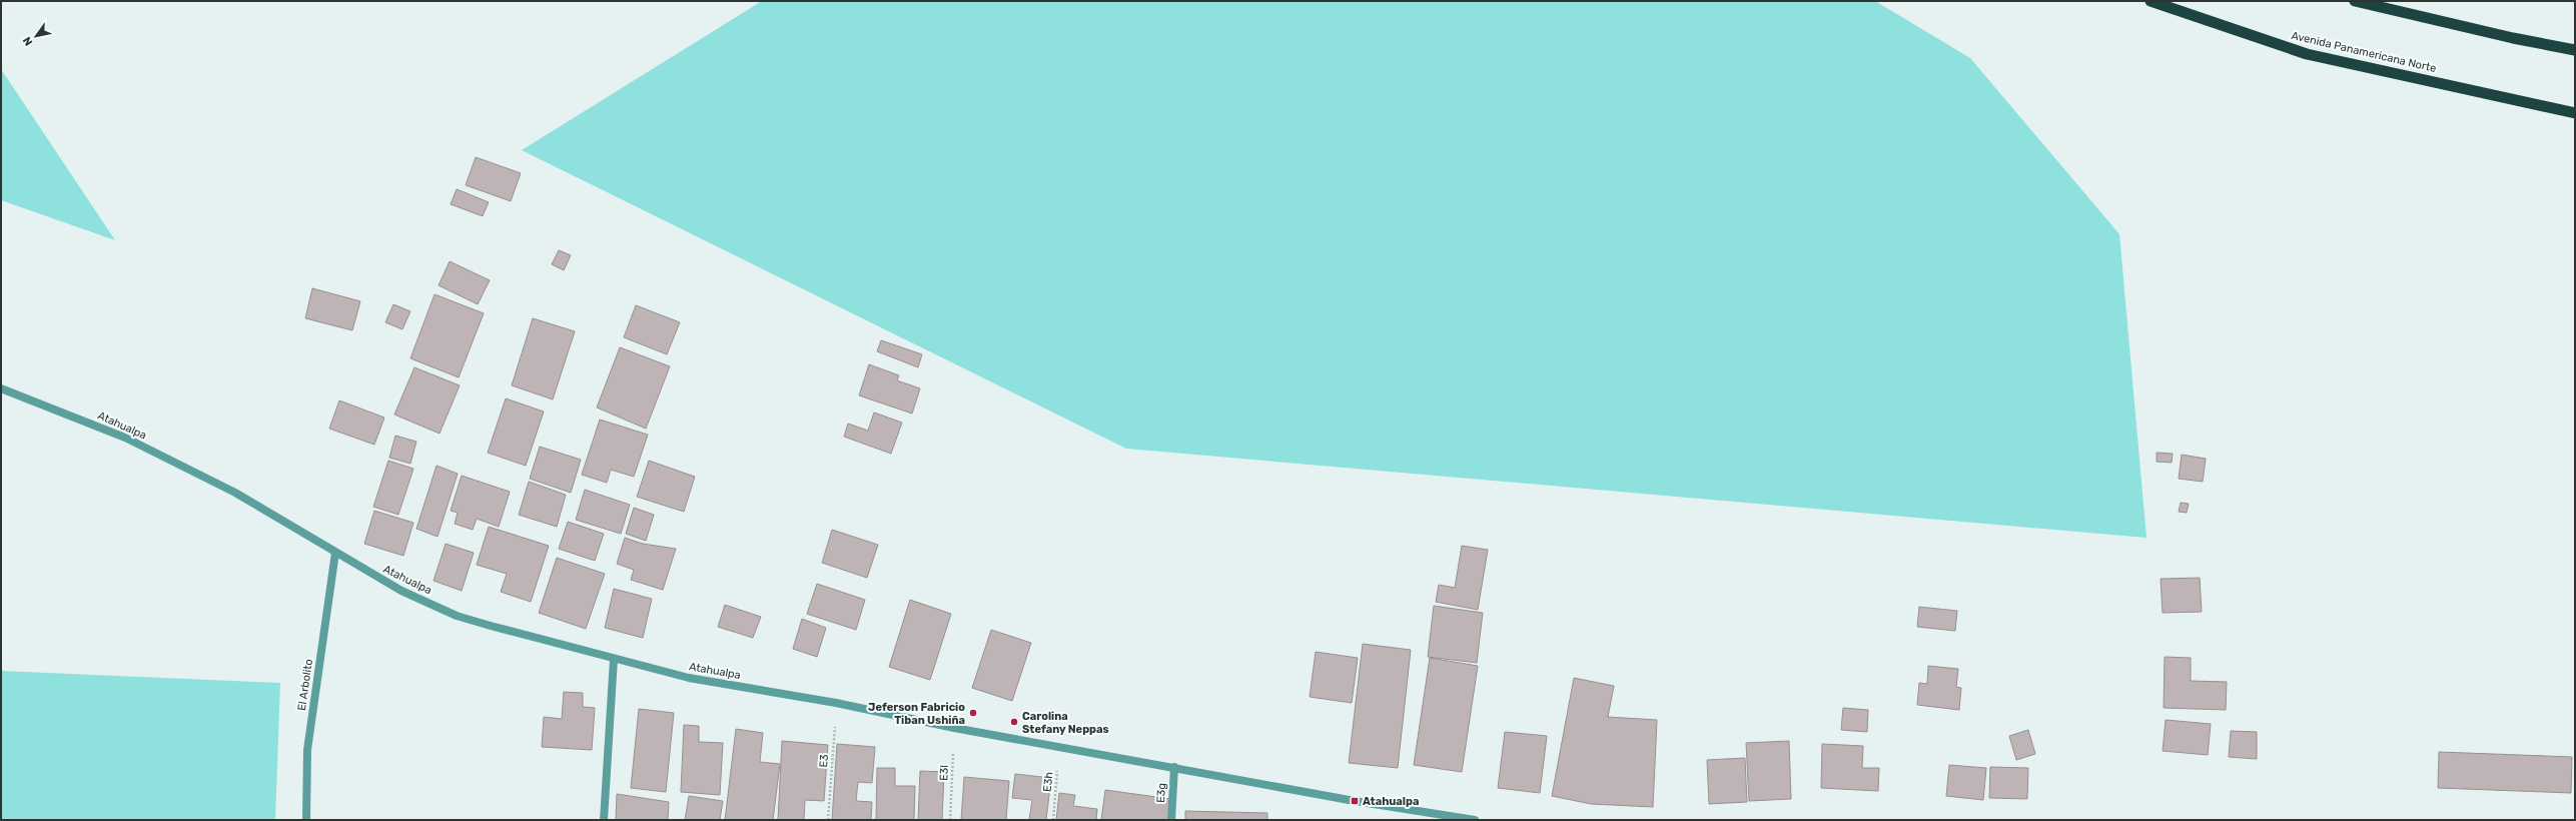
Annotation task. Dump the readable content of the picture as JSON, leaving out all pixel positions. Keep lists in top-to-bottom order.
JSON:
{
  "streets": {
    "highway": ["Avenida Panamericana Norte"],
    "street": ["Atahualpa", "El Arbolito", "E3g"],
    "path": ["E3", "E3l", "E3h"]
  },
  "crossings": [
    ["Atahualpa", "El Arbolito"],
    ["Atahualpa", "E3"],
    ["Atahualpa", "E3l"],
    ["Atahualpa", "E3h"],
    ["Atahualpa", "E3g"]
  ],
  "places": {
    "other": ["Jeferson Fabricio Tiban Ushiña", "Carolina Stefany Neppas"],
    "transit": ["Atahualpa"]
  },
  "north": "bottom left"
}
